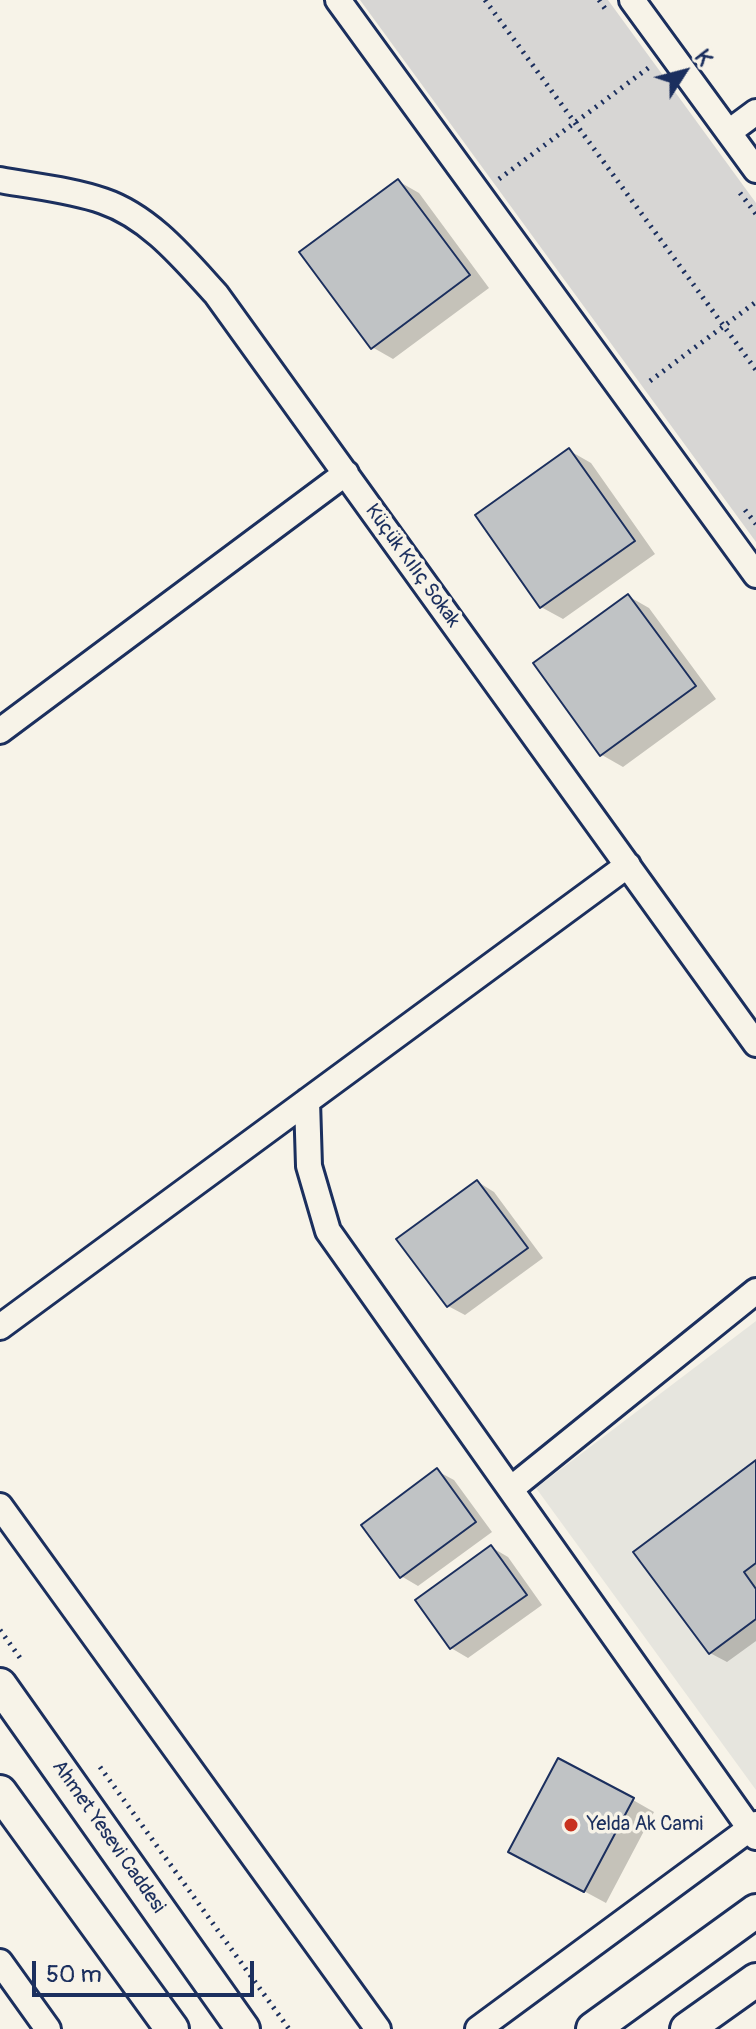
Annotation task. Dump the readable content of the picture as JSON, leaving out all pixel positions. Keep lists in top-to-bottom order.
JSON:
{
  "streets": {
    "main road": ["Ahmet Yesevi Caddesi"],
    "street": ["Küçük Kılıç Sokak"]
  },
  "places": ["Yelda Ak Cami"],
  "scale_bar": "50 m",
  "north": "top right"
}
